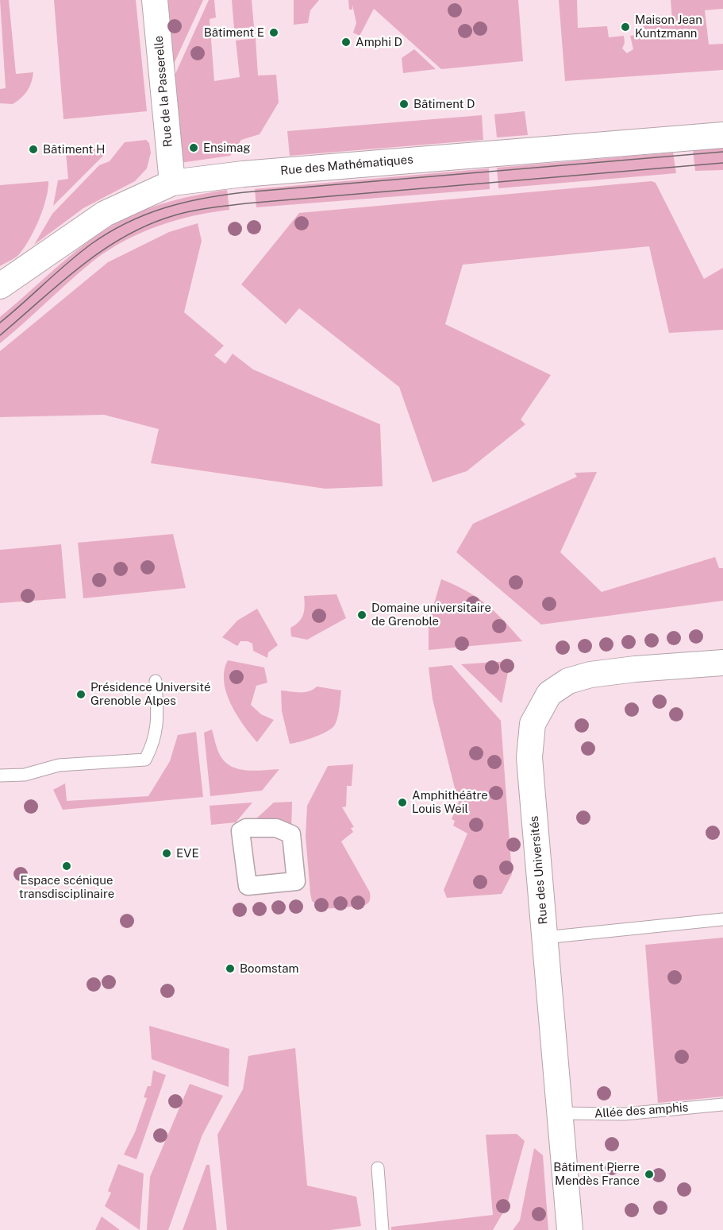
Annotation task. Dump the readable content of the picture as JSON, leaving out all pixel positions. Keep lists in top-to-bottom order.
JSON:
{
  "streets": {
    "street": ["Rue de la Passerelle", "Rue des Mathématiques", "Rue des Universités"],
    "lane": ["Allée des amphis"]
  },
  "crossings": [
    ["Rue de la Passerelle", "Rue des Mathématiques"],
    ["Rue des Universités", "Allée des amphis"]
  ],
  "places": [
    "Maison Jean Kuntzmann",
    "Bâtiment E",
    "Amphi D",
    "Bâtiment D",
    "Ensimag",
    "Bâtiment H",
    "Domaine universitaire de Grenoble",
    "Présidence Université Grenoble Alpes",
    "Amphithéâtre Louis Weil",
    "EVE",
    "Espace scénique transdisciplinaire",
    "Boomstam",
    "Bâtiment Pierre Mendès France"
  ]
}
